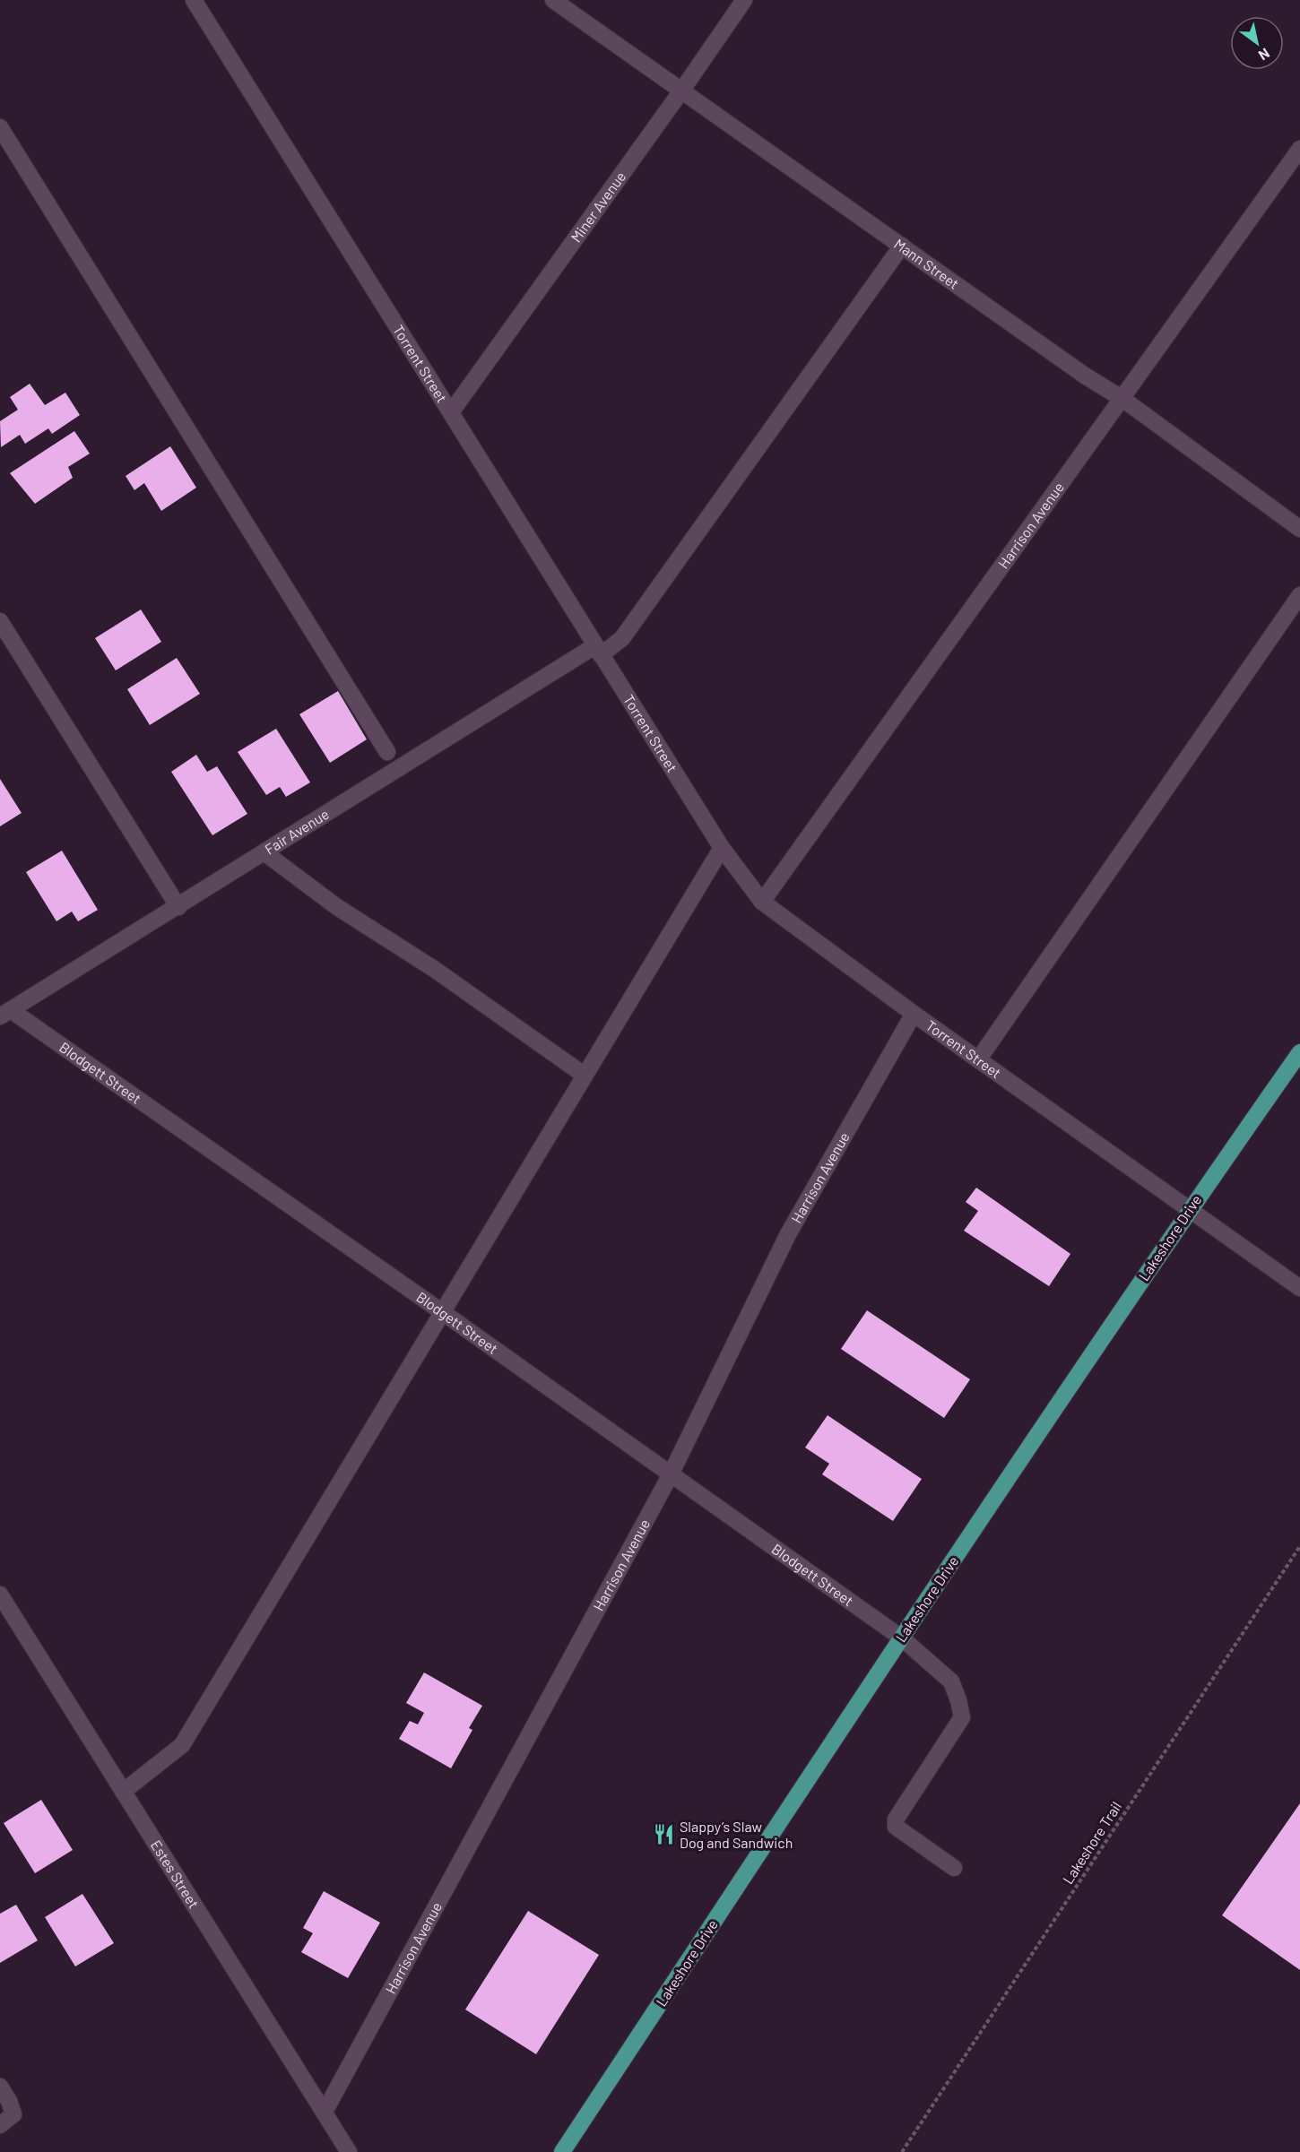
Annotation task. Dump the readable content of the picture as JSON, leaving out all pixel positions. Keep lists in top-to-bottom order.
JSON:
{
  "streets": {
    "main road": ["Lakeshore Drive"],
    "street": [
      "Miner Avenue",
      "Mann Street",
      "Torrent Street",
      "Harrison Avenue",
      "Fair Avenue",
      "Blodgett Street",
      "Estes Street"
    ],
    "path": ["Lakeshore Trail"]
  },
  "crossings": [
    ["Miner Avenue", "Mann Street"],
    ["Miner Avenue", "Torrent Street"],
    ["Mann Street", "Harrison Avenue"],
    ["Mann Street", "Fair Avenue"],
    ["Torrent Street", "Harrison Avenue"],
    ["Torrent Street", "Fair Avenue"],
    ["Torrent Street", "Lakeshore Drive"],
    ["Harrison Avenue", "Blodgett Street"],
    ["Harrison Avenue", "Estes Street"],
    ["Fair Avenue", "Blodgett Street"],
    ["Blodgett Street", "Lakeshore Drive"]
  ],
  "places": {
    "restaurant": ["Slappy’s Slaw Dog and Sandwich"]
  },
  "north": "bottom right"
}
